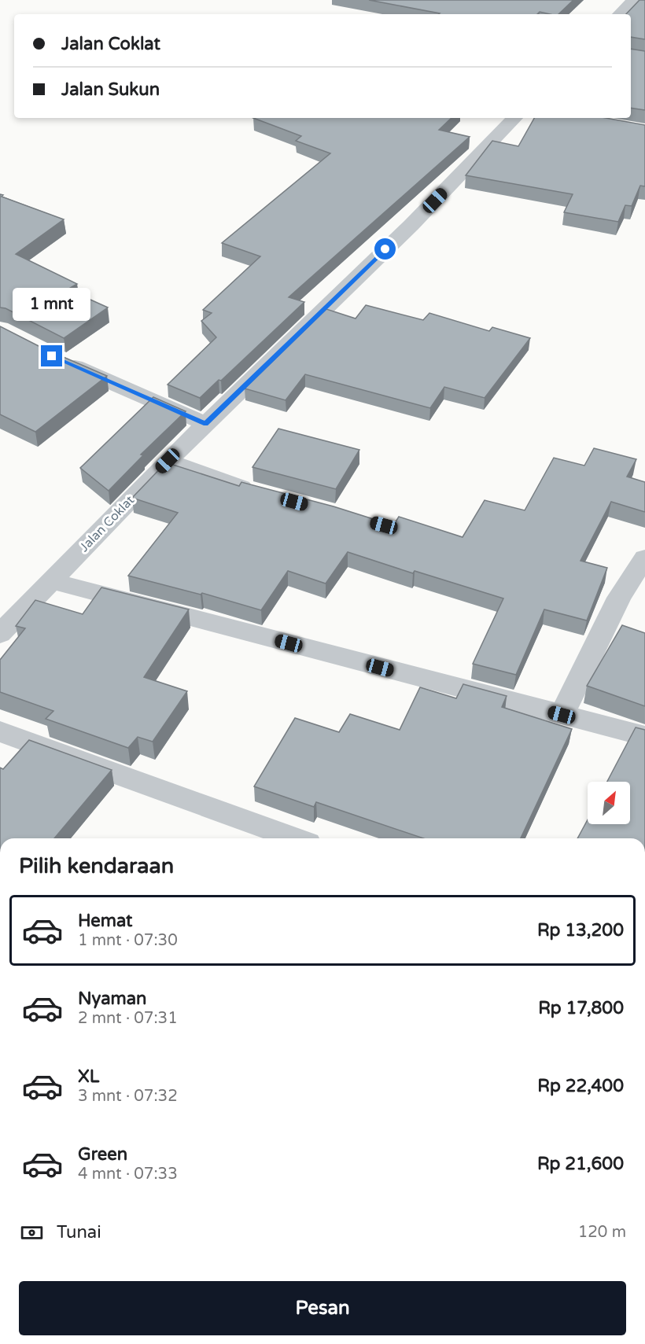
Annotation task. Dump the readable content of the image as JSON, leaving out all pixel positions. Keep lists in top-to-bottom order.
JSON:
{
  "streets": {
    "street": ["Jalan Coklat"]
  },
  "north": "top right",
  "page": {
    "banner": ["Jalan Coklat", "Jalan Sukun"],
    "bubble": "1 mnt",
    "heading": "Pilih kendaraan",
    "list": [
      {
        "name": "Hemat",
        "note": "1 mnt · 07:30",
        "value": "Rp 13,200"
      },
      {
        "name": "Nyaman",
        "note": "2 mnt · 07:31",
        "value": "Rp 17,800"
      },
      {
        "name": "XL",
        "note": "3 mnt · 07:32",
        "value": "Rp 22,400"
      },
      {
        "name": "Green",
        "note": "4 mnt · 07:33",
        "value": "Rp 21,600"
      }
    ],
    "pay": ["Tunai", "120 m"],
    "buttons": "Pesan"
  }
}
